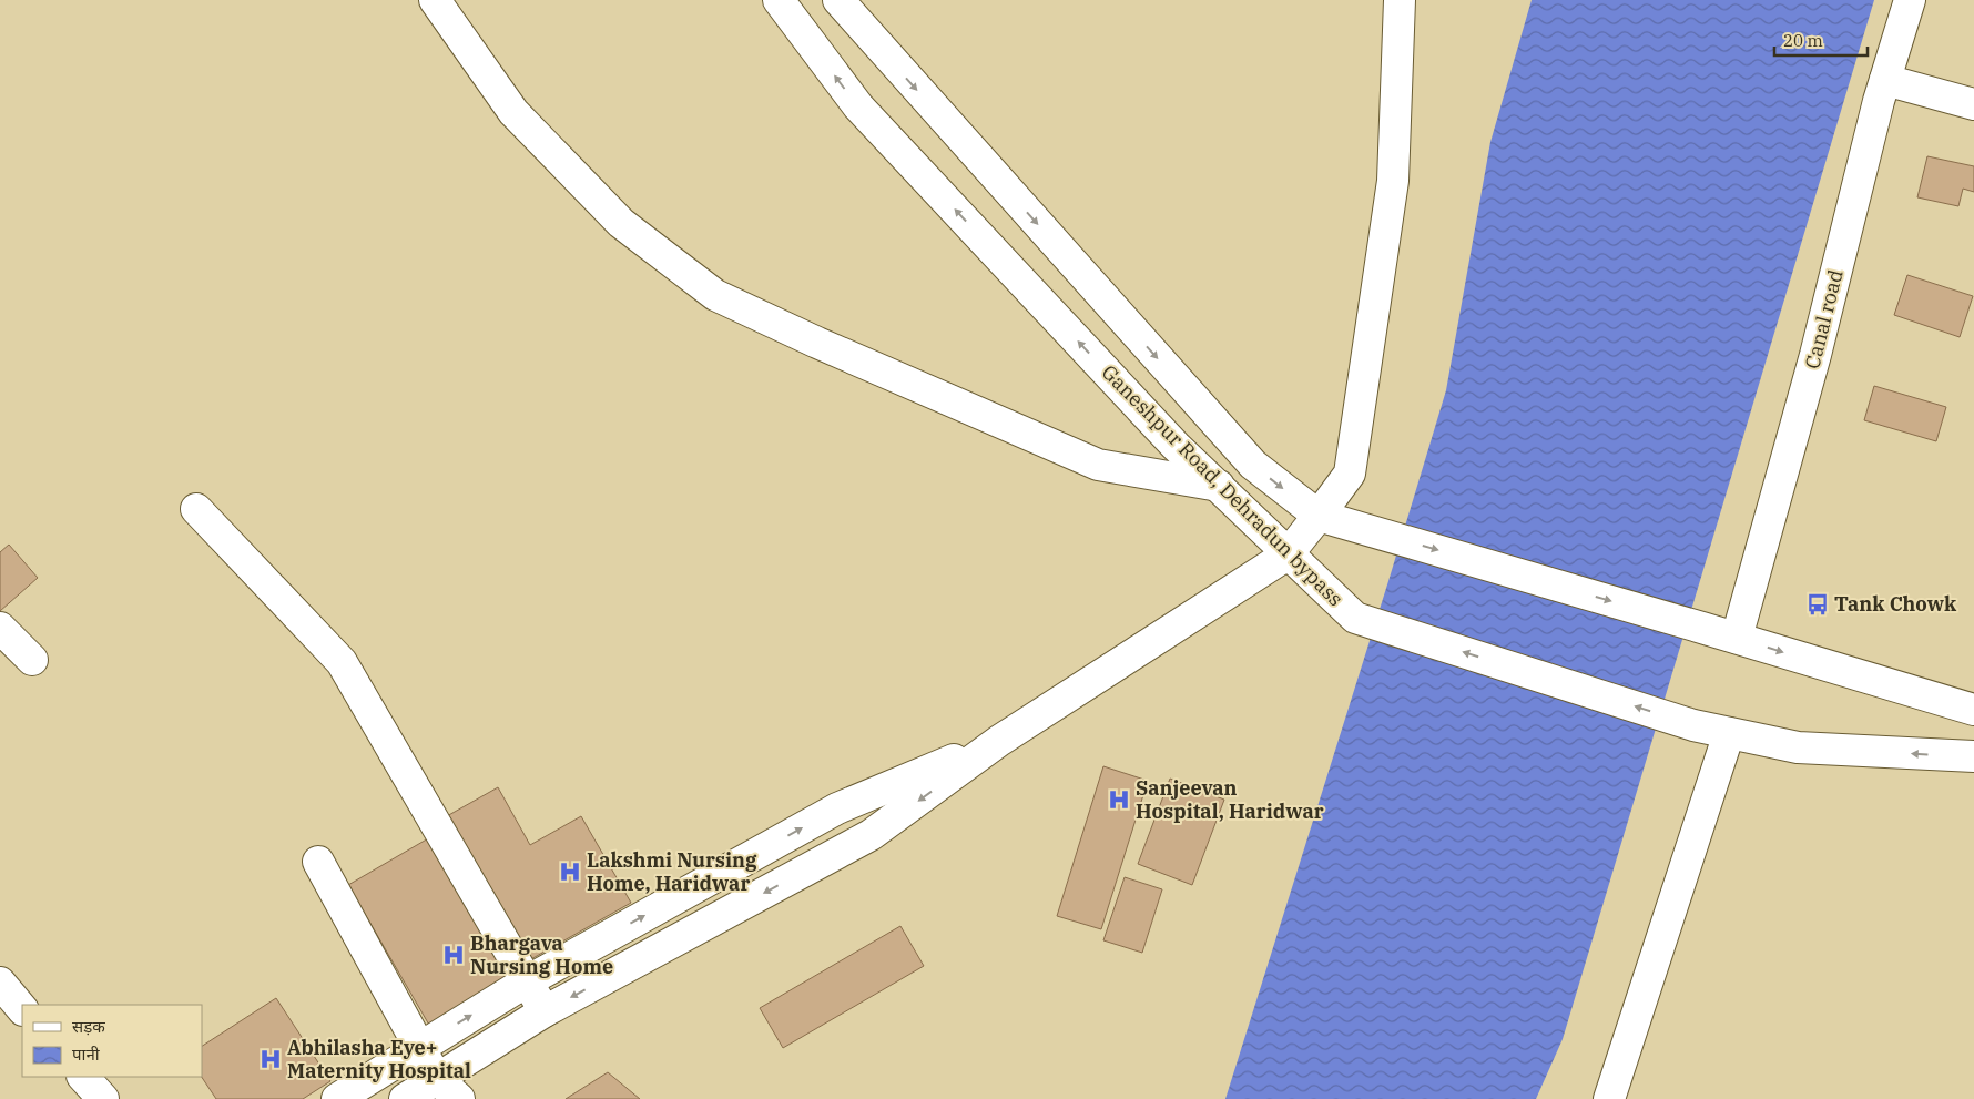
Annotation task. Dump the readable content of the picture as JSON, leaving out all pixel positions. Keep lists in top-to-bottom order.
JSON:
{
  "streets": {
    "main road": ["Canal road", "Ganeshpur Road, Dehradun bypass"]
  },
  "places": {
    "bus stop": ["Tank Chowk"],
    "hospital": [
      "Sanjeevan Hospital, Haridwar",
      "Lakshmi Nursing Home, Haridwar",
      "Bhargava Nursing Home",
      "Abhilasha Eye+ Maternity Hospital"
    ]
  },
  "legend": ["सड़क", "पानी"],
  "scale_bar": "20 m"
}
